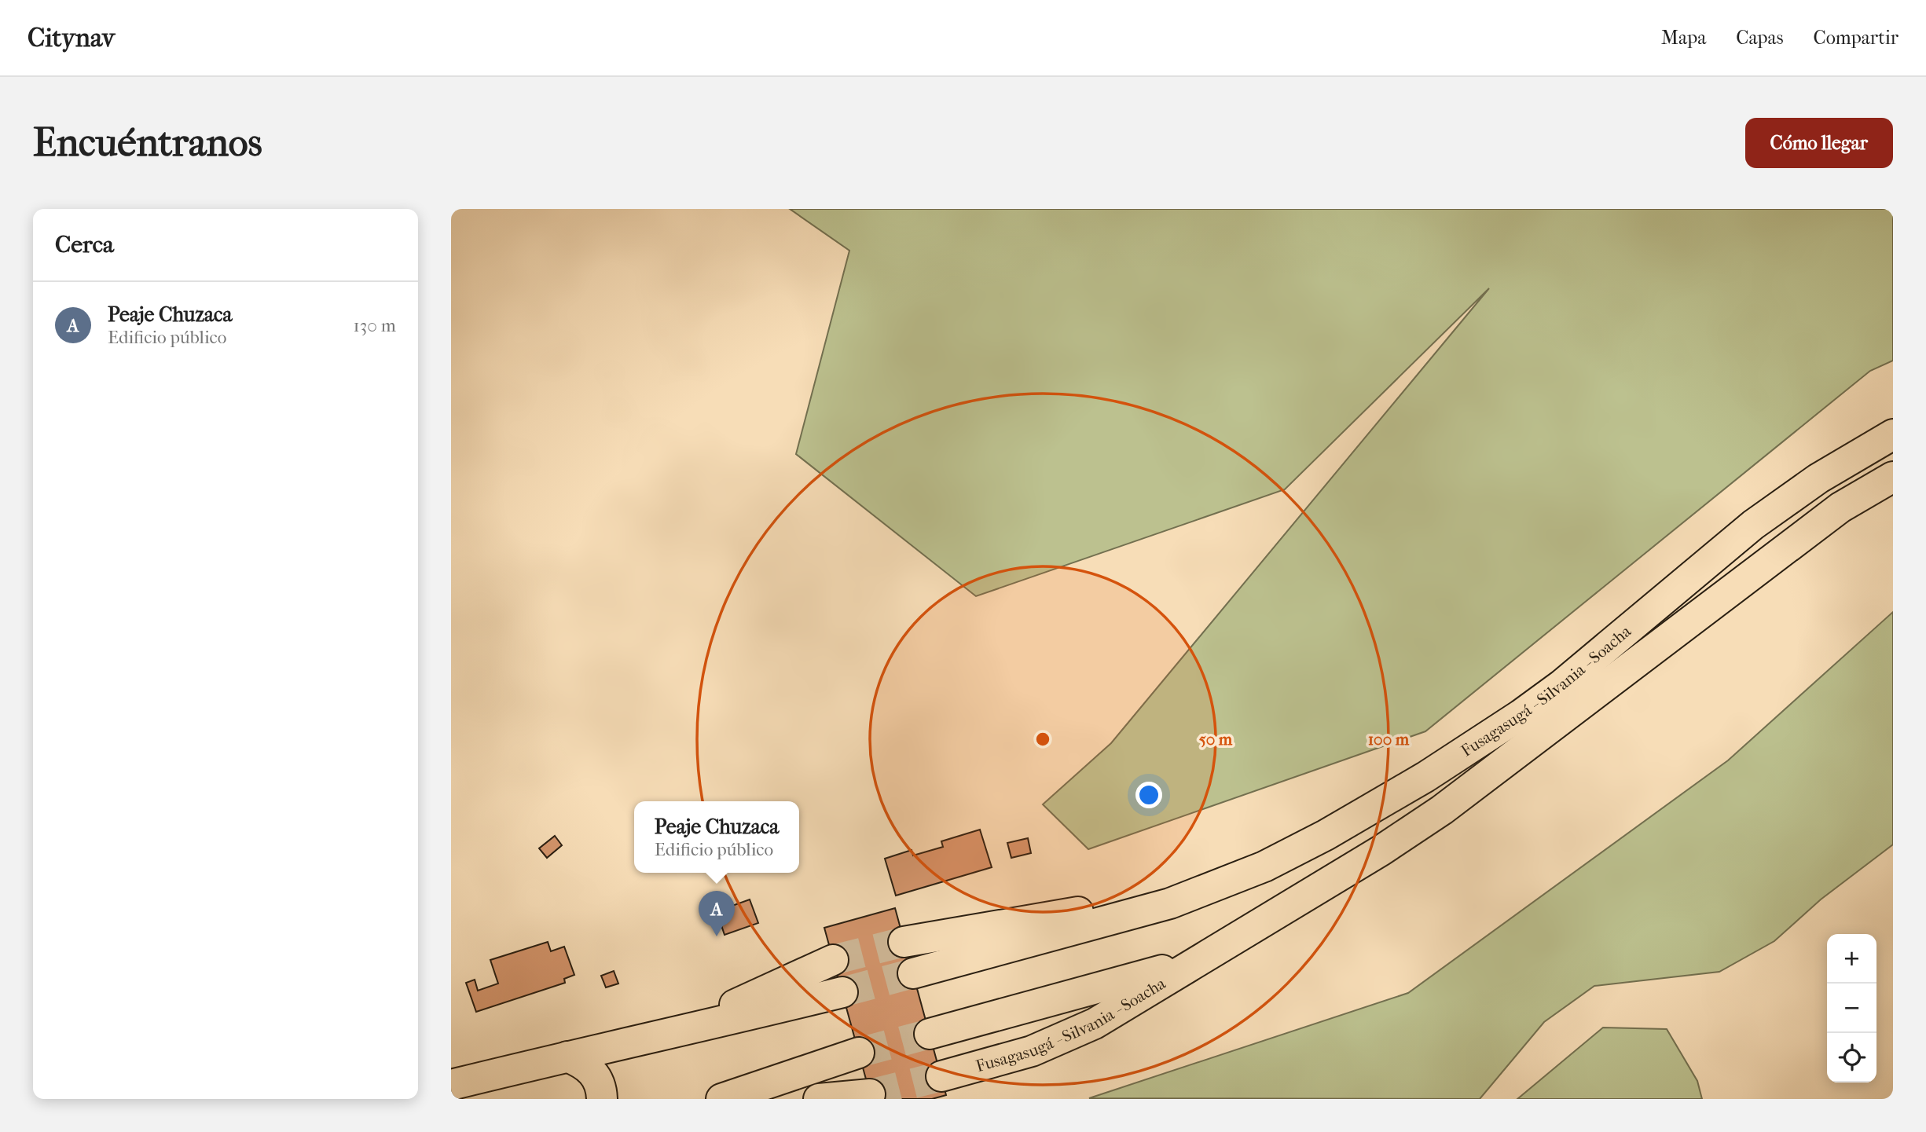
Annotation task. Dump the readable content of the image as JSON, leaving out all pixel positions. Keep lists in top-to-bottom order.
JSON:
{
  "streets": {
    "highway": ["Fusagasugá - Silvania - Soacha"]
  },
  "page": {
    "header": "Citynav",
    "nav": ["Mapa", "Capas", "Compartir"],
    "buttons": "Cómo llegar",
    "title": "Encuéntranos",
    "heading": "Cerca",
    "list": [
      {
        "mark": "A",
        "name": "Peaje Chuzaca",
        "note": "Edificio público",
        "value": "130 m"
      }
    ],
    "popup": ["Peaje Chuzaca", "Edificio público"],
    "pins": "A",
    "map_buttons": ["+", "−"]
  },
  "rings": ["50 m", "100 m"]
}
